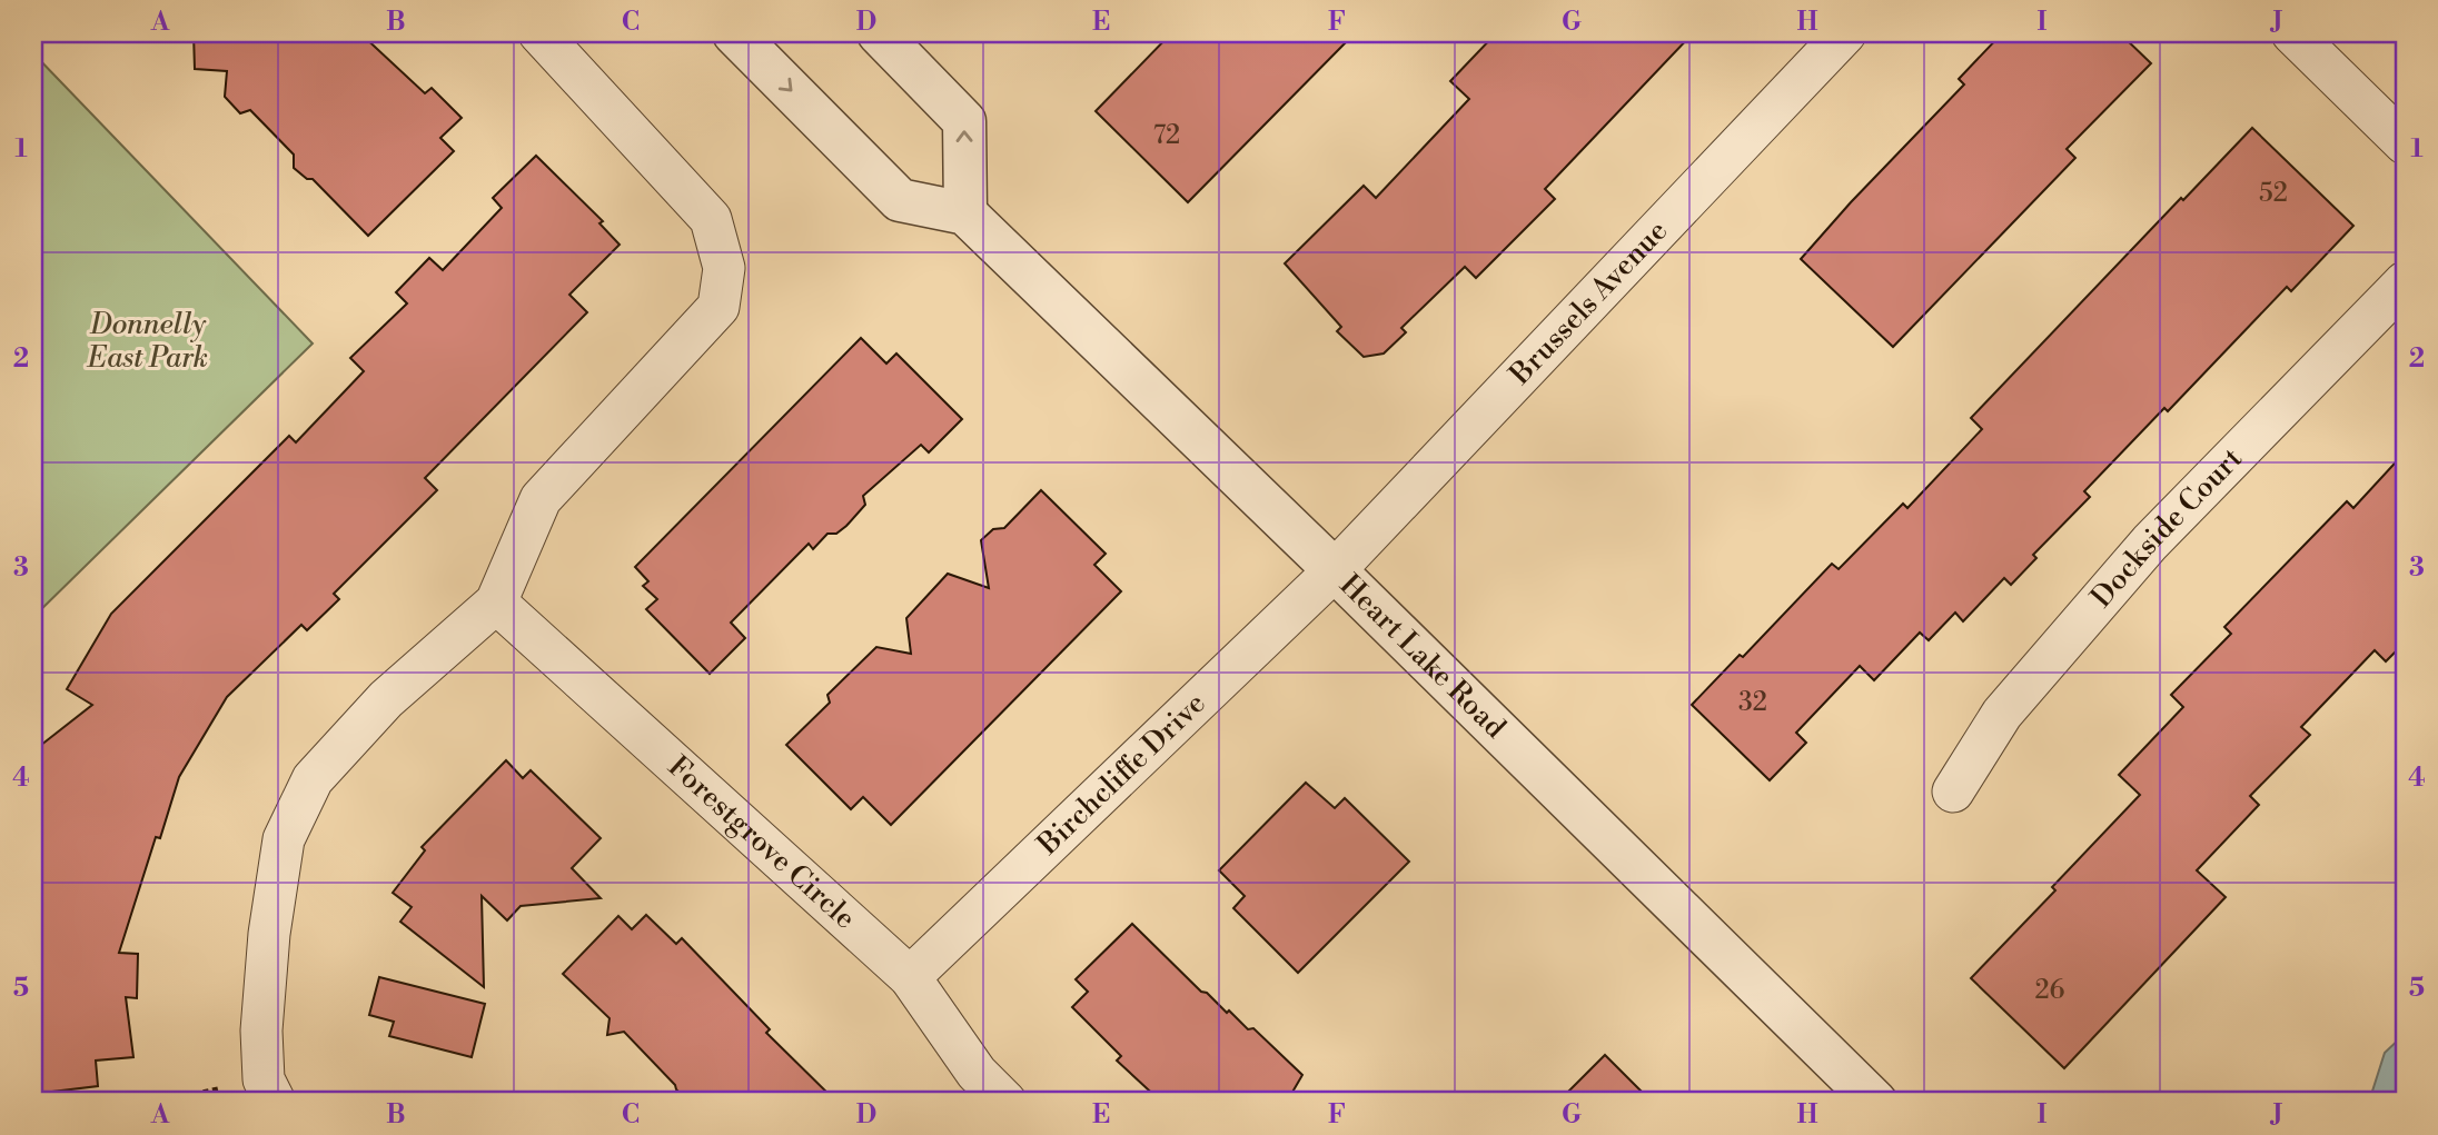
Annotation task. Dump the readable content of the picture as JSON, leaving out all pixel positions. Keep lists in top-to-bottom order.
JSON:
{
  "streets": {
    "street": [
      "Brussels Avenue",
      "Dockside Court",
      "Heart Lake Road",
      "Birchcliffe Drive",
      "Forestgrove Circle"
    ]
  },
  "crossings": [
    ["Brussels Avenue", "Heart Lake Road"],
    ["Brussels Avenue", "Birchcliffe Drive"],
    ["Heart Lake Road", "Birchcliffe Drive"],
    ["Birchcliffe Drive", "Forestgrove Circle"]
  ],
  "parks": ["Donnelly East Park"],
  "house_numbers": [
    "72",
    "52",
    "32",
    "26"
  ],
  "grid": {
    "columns": [
      "A",
      "B",
      "C",
      "D",
      "E",
      "F",
      "G",
      "H",
      "I",
      "J"
    ],
    "rows": [
      "1",
      "2",
      "3",
      "4",
      "5"
    ]
  }
}
